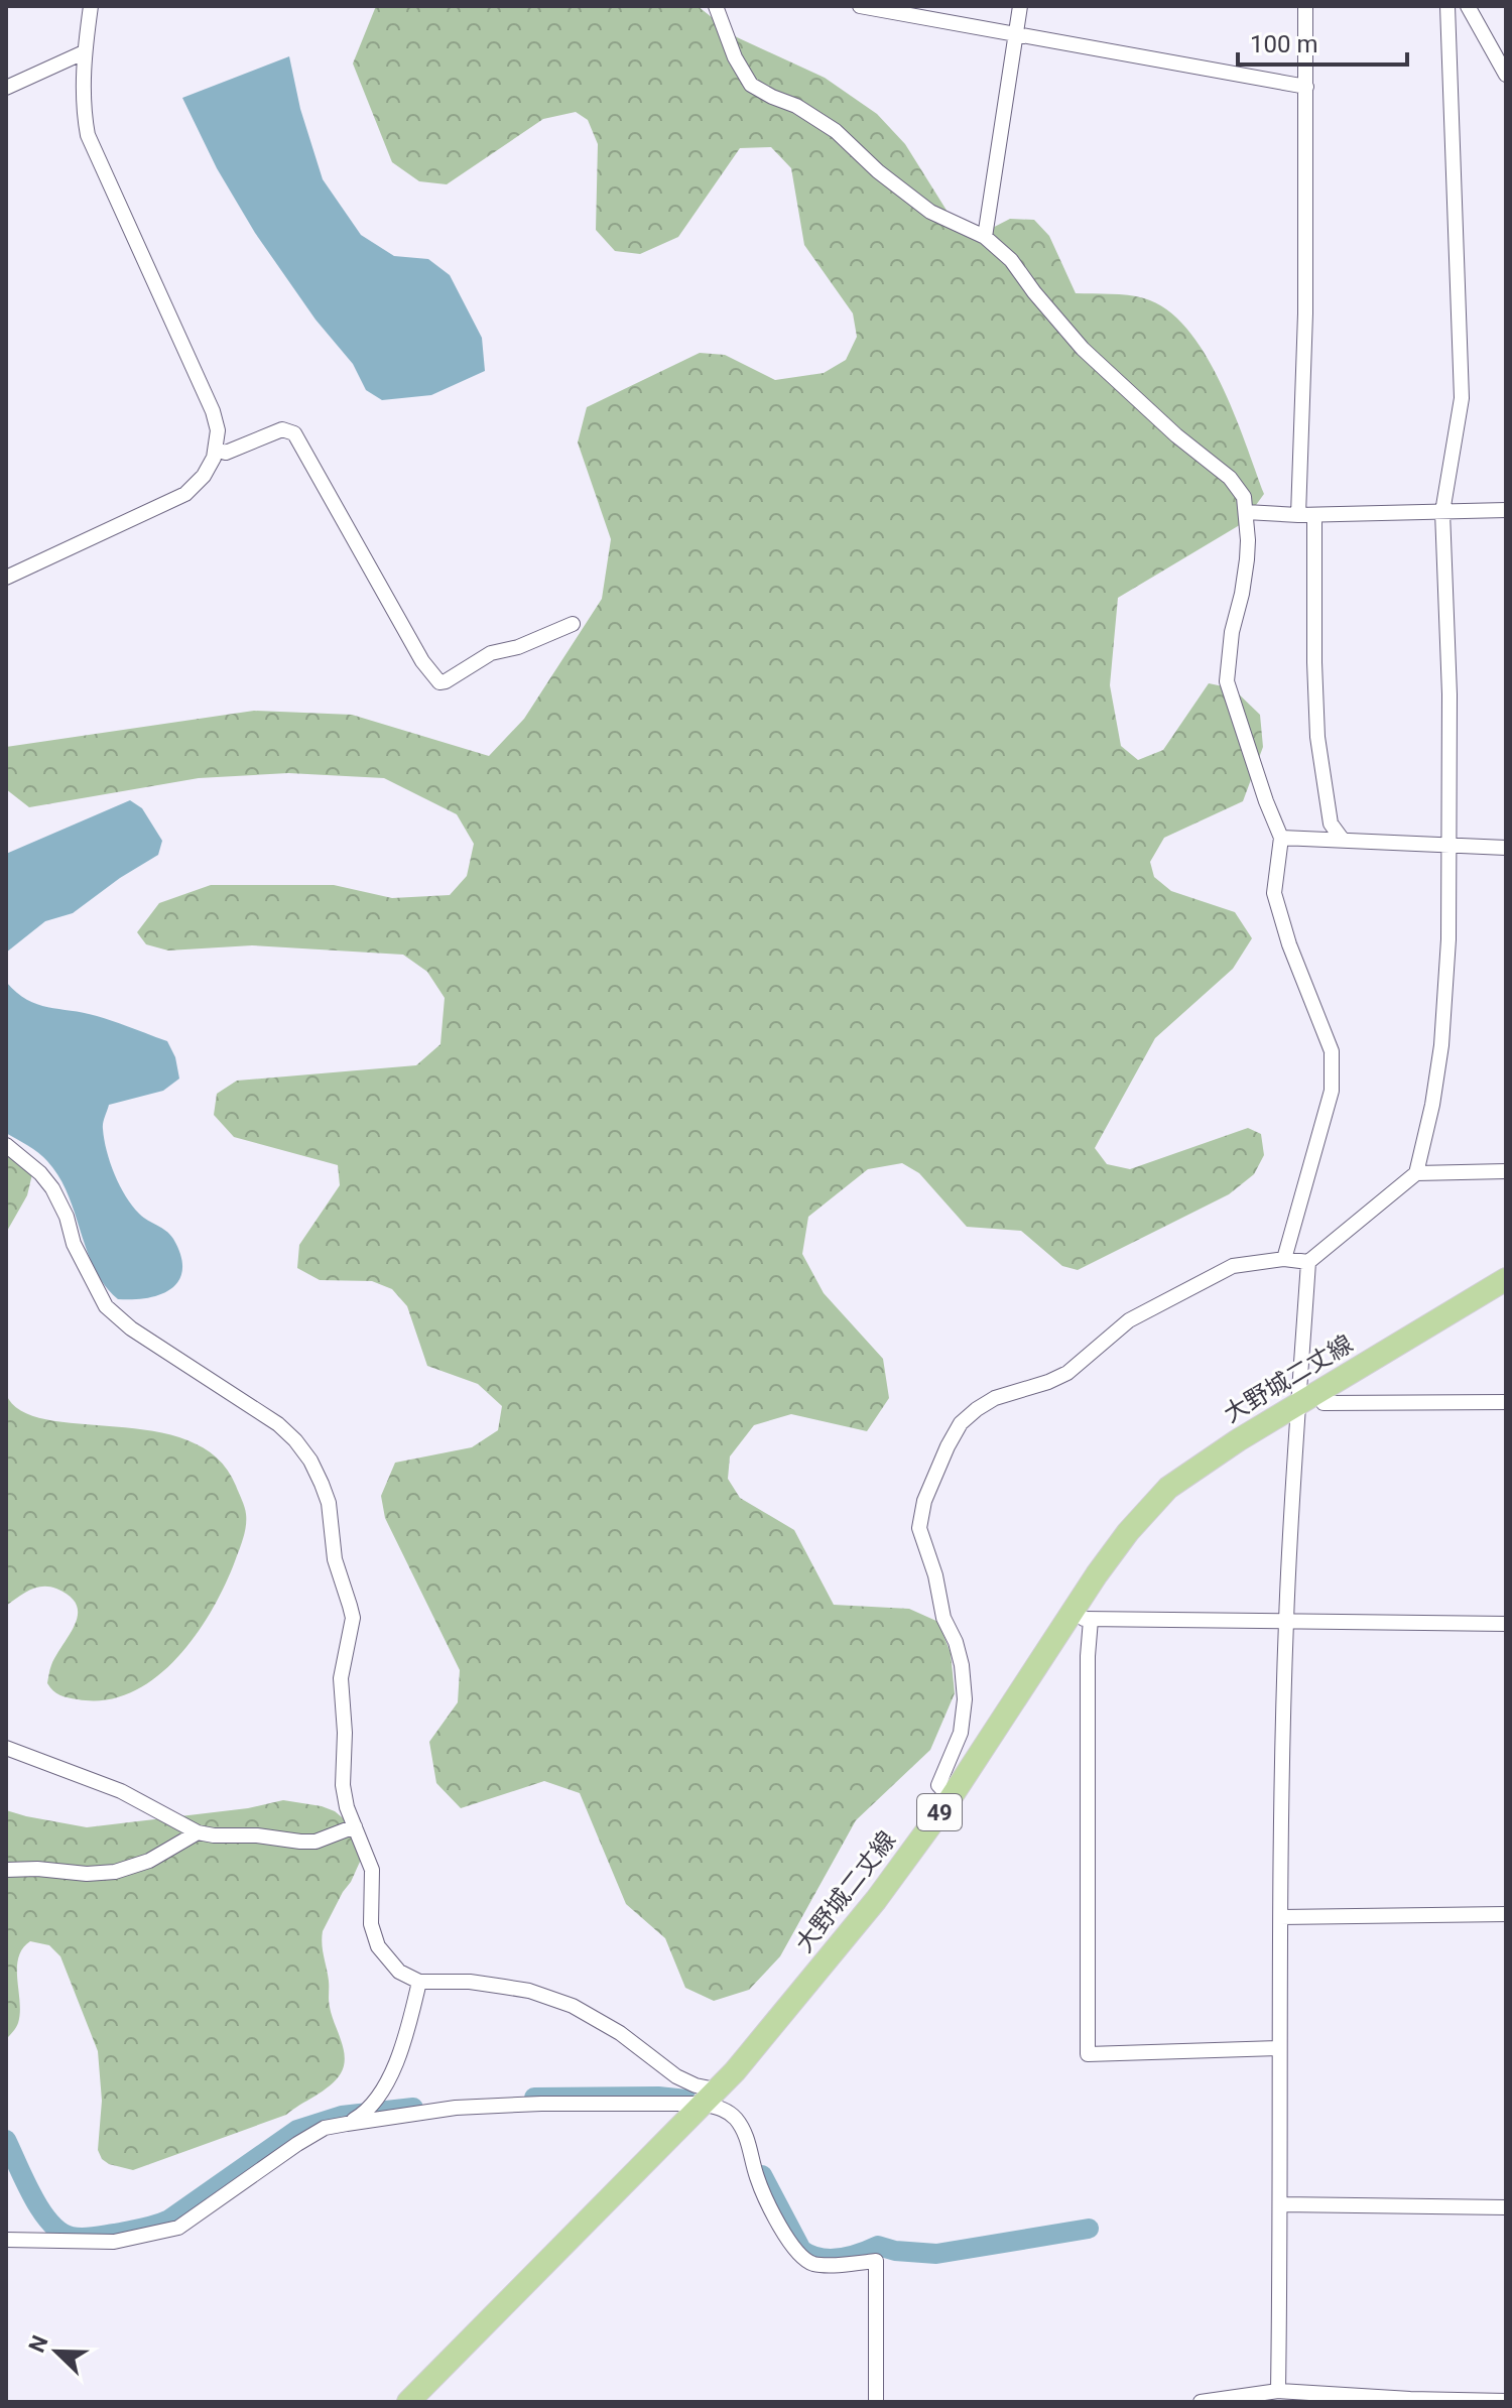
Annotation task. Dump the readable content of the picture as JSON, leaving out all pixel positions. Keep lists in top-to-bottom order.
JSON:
{
  "streets": {
    "main road": ["大野城二丈線", "49"]
  },
  "scale_bar": "100 m",
  "north": "top left"
}
